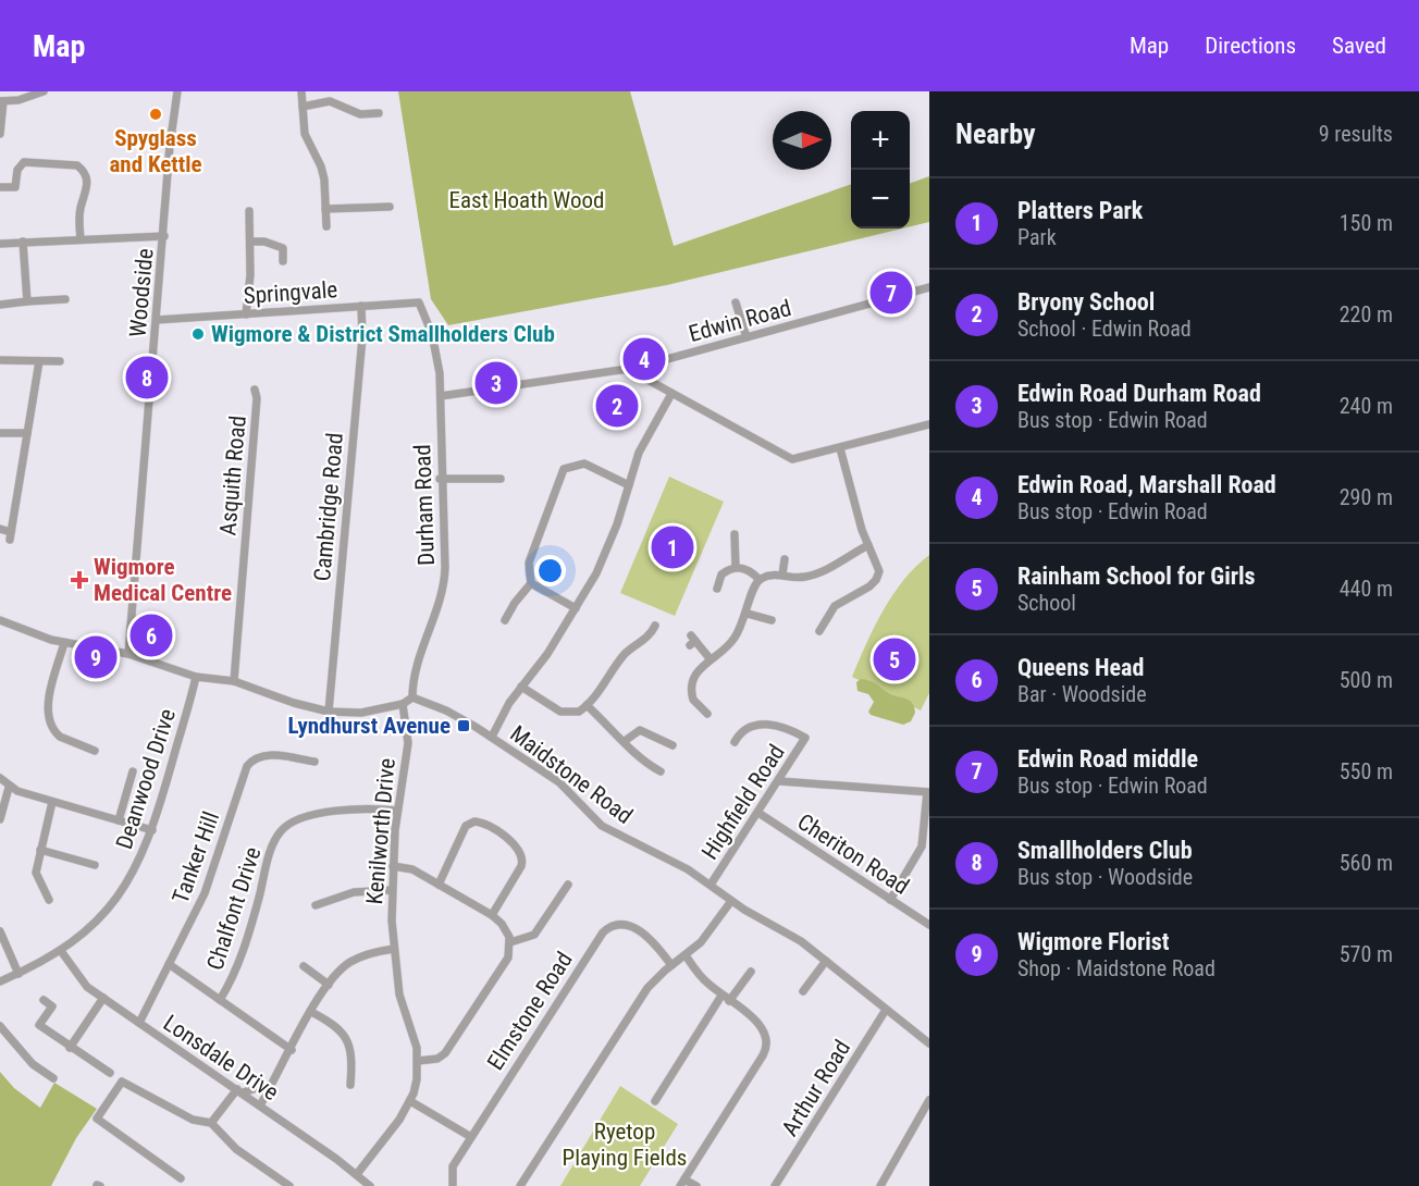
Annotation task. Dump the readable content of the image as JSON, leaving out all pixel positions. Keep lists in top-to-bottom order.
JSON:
{
  "streets": {
    "street": [
      "Woodside",
      "Springvale",
      "Edwin Road",
      "Asquith Road",
      "Durham Road",
      "Cambridge Road",
      "Maidstone Road",
      "Deanwood Drive",
      "Highfield Road",
      "Kenilworth Drive",
      "Cheriton Road",
      "Tanker Hill",
      "Chalfont Drive",
      "Elmstone Road",
      "Lonsdale Drive",
      "Arthur Road"
    ]
  },
  "crossings": [
    ["Woodside", "Springvale"],
    ["Springvale", "Durham Road"],
    ["Springvale", "Cambridge Road"],
    ["Edwin Road", "Durham Road"],
    ["Durham Road", "Maidstone Road"],
    ["Maidstone Road", "Highfield Road"],
    ["Maidstone Road", "Arthur Road"],
    ["Deanwood Drive", "Lonsdale Drive"],
    ["Highfield Road", "Cheriton Road"],
    ["Kenilworth Drive", "Chalfont Drive"],
    ["Kenilworth Drive", "Lonsdale Drive"],
    ["Tanker Hill", "Lonsdale Drive"]
  ],
  "parks": ["East Hoath Wood", "Ryetop Playing Fields"],
  "places": {
    "other": ["Spyglass and Kettle", "Wigmore & District Smallholders Club"],
    "health": ["Wigmore Medical Centre"],
    "transit": ["Lyndhurst Avenue"]
  },
  "north": "right",
  "page": {
    "header": "Map",
    "nav": ["Map", "Directions", "Saved"],
    "heading": ["Nearby", "9 results"],
    "map_buttons": ["+", "−"],
    "list": [
      {
        "mark": "1",
        "name": "Platters Park",
        "note": "Park",
        "value": "150 m"
      },
      {
        "mark": "2",
        "name": "Bryony School",
        "note": "School · Edwin Road",
        "value": "220 m"
      },
      {
        "mark": "3",
        "name": "Edwin Road Durham Road",
        "note": "Bus stop · Edwin Road",
        "value": "240 m"
      },
      {
        "mark": "4",
        "name": "Edwin Road, Marshall Road",
        "note": "Bus stop · Edwin Road",
        "value": "290 m"
      },
      {
        "mark": "5",
        "name": "Rainham School for Girls",
        "note": "School",
        "value": "440 m"
      },
      {
        "mark": "6",
        "name": "Queens Head",
        "note": "Bar · Woodside",
        "value": "500 m"
      },
      {
        "mark": "7",
        "name": "Edwin Road middle",
        "note": "Bus stop · Edwin Road",
        "value": "550 m"
      },
      {
        "mark": "8",
        "name": "Smallholders Club",
        "note": "Bus stop · Woodside",
        "value": "560 m"
      },
      {
        "mark": "9",
        "name": "Wigmore Florist",
        "note": "Shop · Maidstone Road",
        "value": "570 m"
      }
    ],
    "pins": [
      "7",
      "4",
      "8",
      "3",
      "2",
      "1",
      "6",
      "9",
      "5"
    ]
  }
}
